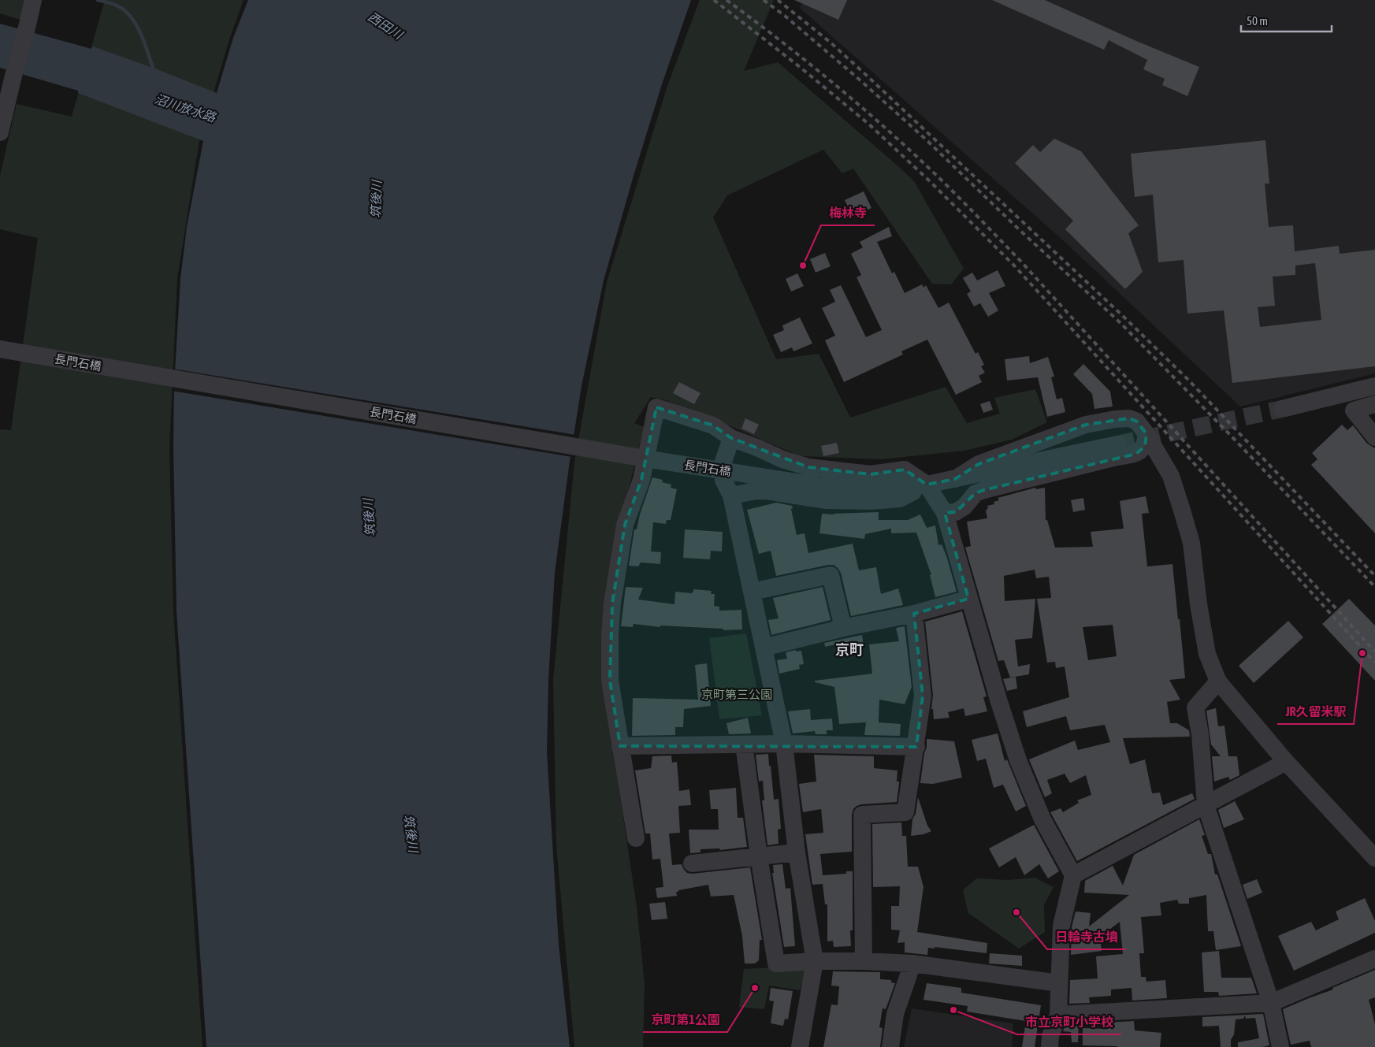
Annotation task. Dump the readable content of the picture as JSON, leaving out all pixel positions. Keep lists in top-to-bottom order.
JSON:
{
  "streets": {
    "street": ["長門石橋"]
  },
  "districts": ["京町"],
  "water": ["西田川", "沼川放水路", "筑後川"],
  "parks": ["京町第三公園"],
  "places": [
    "梅林寺",
    "JR久留米駅",
    "日輪寺古墳",
    "京町第1公園",
    "市立京町小学校"
  ],
  "scale_bar": "50 m"
}
